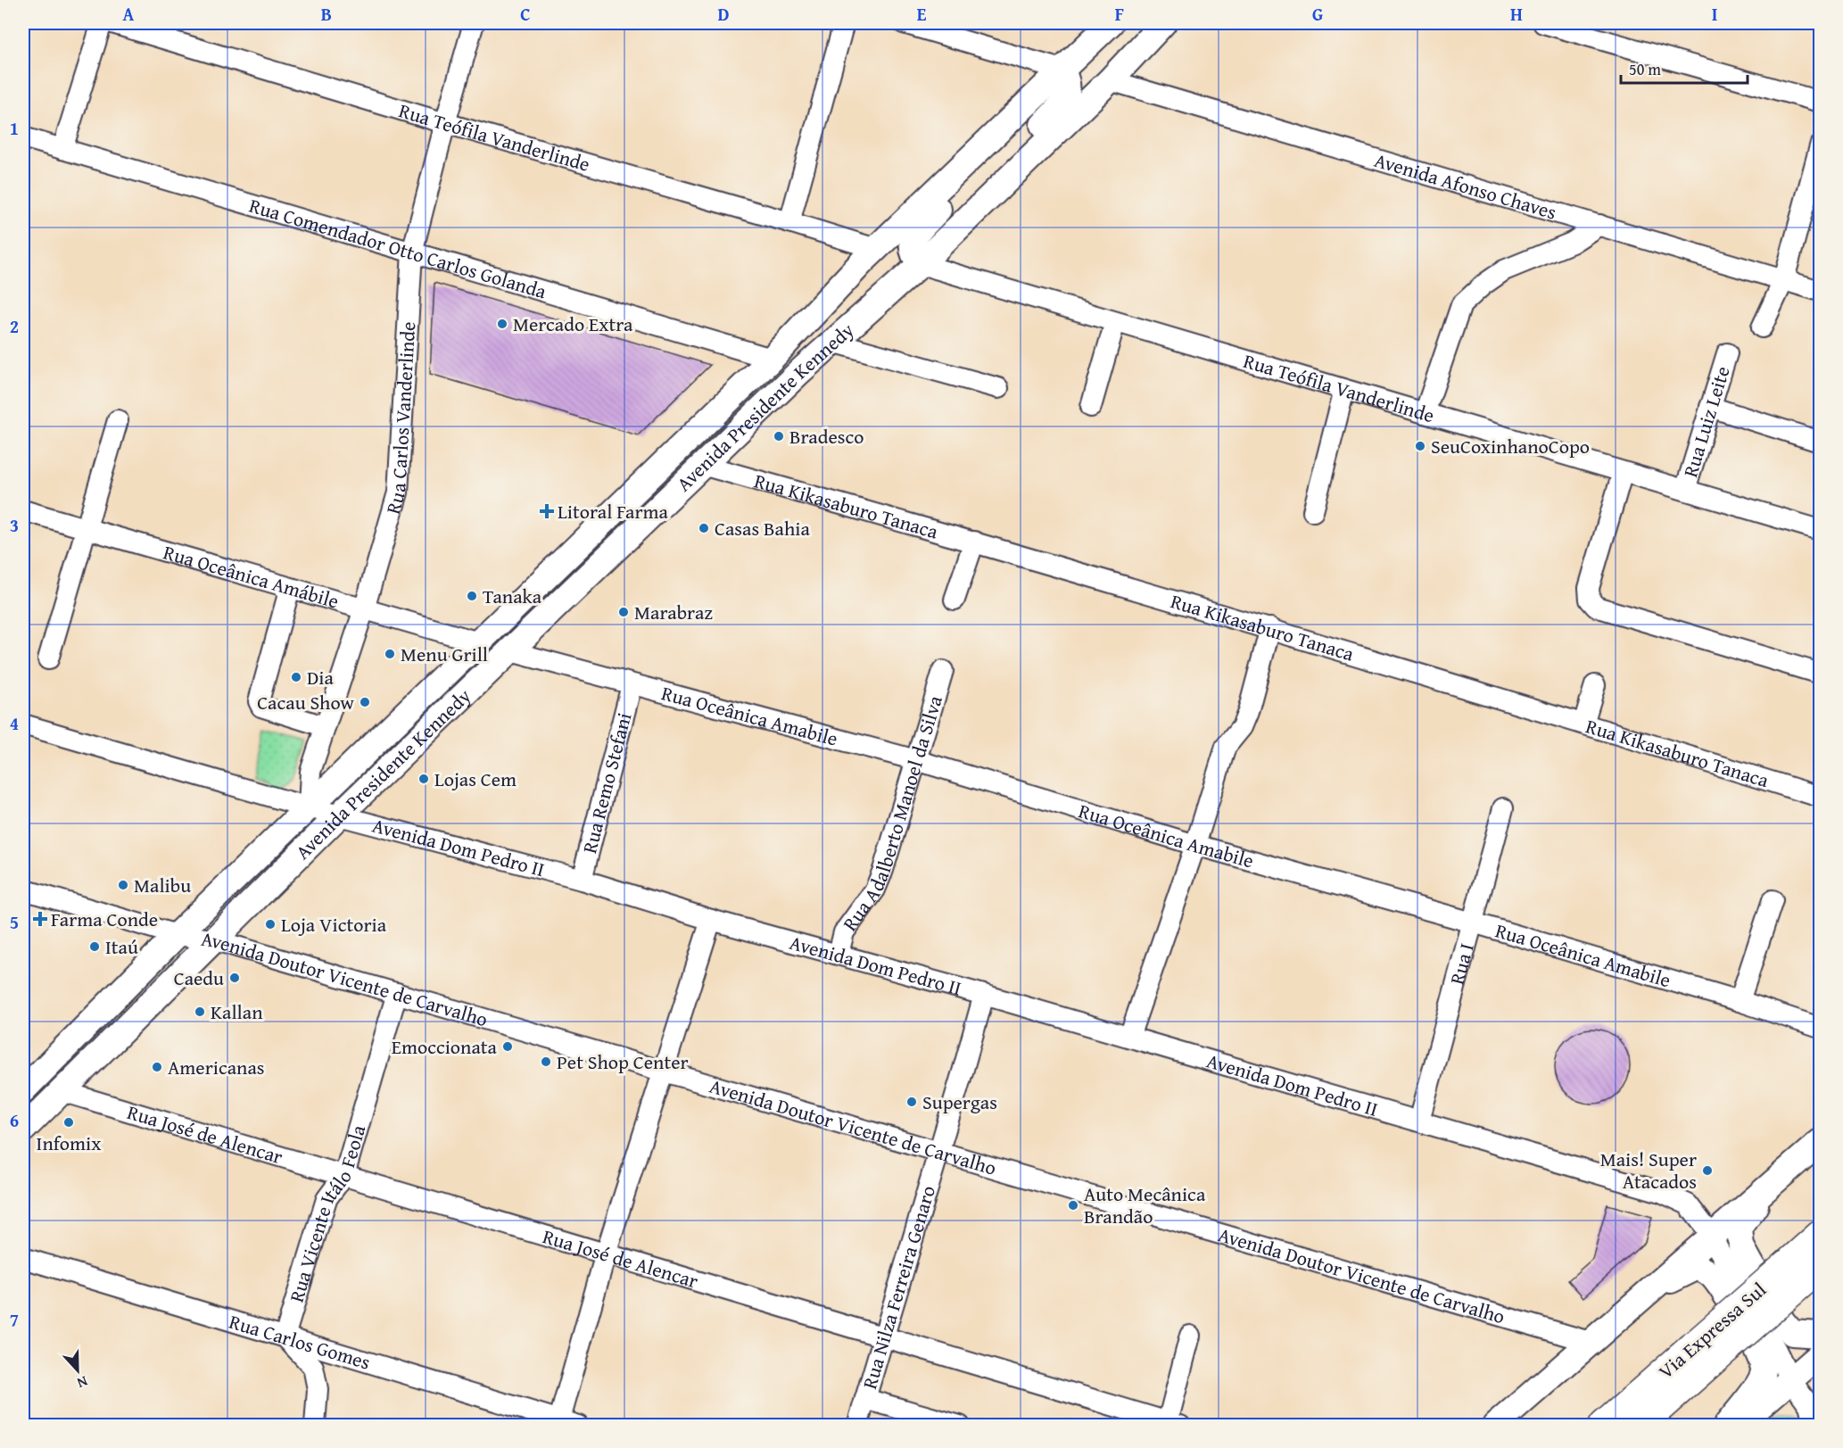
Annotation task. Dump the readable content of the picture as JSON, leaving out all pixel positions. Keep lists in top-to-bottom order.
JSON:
{
  "streets": {
    "highway": ["Via Expressa Sul"],
    "main road": ["Avenida Presidente Kennedy"],
    "street": [
      "Rua Teófila Vanderlinde",
      "Avenida Afonso Chaves",
      "Rua Comendador Otto Carlos Golanda",
      "Rua Carlos Vanderlinde",
      "Rua Luiz Leite",
      "Rua Kikasaburo Tanaca",
      "Rua Oceânica Amábile",
      "Rua Oceânica Amabile",
      "Rua Remo Stefani",
      "Rua Adalberto Manoel da Silva",
      "Avenida Dom Pedro II",
      "Rua I",
      "Avenida Doutor Vicente de Carvalho",
      "Rua José de Alencar",
      "Rua Vicente Itálo Feola",
      "Rua Nilza Ferreira Genaro",
      "Rua Carlos Gomes"
    ]
  },
  "crossings": [
    ["Rua Teófila Vanderlinde", "Avenida Presidente Kennedy"],
    ["Rua Teófila Vanderlinde", "Rua Carlos Vanderlinde"],
    ["Rua Teófila Vanderlinde", "Rua Luiz Leite"],
    ["Avenida Afonso Chaves", "Avenida Presidente Kennedy"],
    ["Rua Comendador Otto Carlos Golanda", "Avenida Presidente Kennedy"],
    ["Rua Comendador Otto Carlos Golanda", "Rua Carlos Vanderlinde"],
    ["Avenida Presidente Kennedy", "Rua Carlos Vanderlinde"],
    ["Avenida Presidente Kennedy", "Rua Kikasaburo Tanaca"],
    ["Avenida Presidente Kennedy", "Rua Oceânica Amábile"],
    ["Avenida Presidente Kennedy", "Rua Oceânica Amabile"],
    ["Avenida Presidente Kennedy", "Avenida Dom Pedro II"],
    ["Avenida Presidente Kennedy", "Avenida Doutor Vicente de Carvalho"],
    ["Avenida Presidente Kennedy", "Rua José de Alencar"],
    ["Rua Carlos Vanderlinde", "Rua Oceânica Amábile"],
    ["Rua Carlos Vanderlinde", "Avenida Dom Pedro II"],
    ["Rua Oceânica Amabile", "Rua Remo Stefani"],
    ["Rua Oceânica Amabile", "Rua Adalberto Manoel da Silva"],
    ["Rua Oceânica Amabile", "Rua I"],
    ["Rua Remo Stefani", "Avenida Dom Pedro II"],
    ["Rua Adalberto Manoel da Silva", "Avenida Dom Pedro II"],
    ["Avenida Dom Pedro II", "Rua I"],
    ["Avenida Dom Pedro II", "Rua Nilza Ferreira Genaro"],
    ["Avenida Doutor Vicente de Carvalho", "Rua Vicente Itálo Feola"],
    ["Avenida Doutor Vicente de Carvalho", "Rua Nilza Ferreira Genaro"],
    ["Rua José de Alencar", "Rua Vicente Itálo Feola"],
    ["Rua José de Alencar", "Rua Nilza Ferreira Genaro"],
    ["Rua Vicente Itálo Feola", "Rua Carlos Gomes"]
  ],
  "places": {
    "other": [
      "Mercado Extra",
      "Bradesco",
      "SeuCoxinhanoCopo",
      "Casas Bahia",
      "Tanaka",
      "Marabraz",
      "Menu Grill",
      "Dia",
      "Cacau Show",
      "Lojas Cem",
      "Malibu",
      "Loja Victoria",
      "Itaú",
      "Caedu",
      "Kallan",
      "Emoccionata",
      "Pet Shop Center",
      "Americanas",
      "Supergas",
      "Infomix",
      "Mais! Super Atacados",
      "Auto Mecânica Brandão"
    ],
    "health": ["Litoral Farma", "Farma Conde"]
  },
  "scale_bar": "50 m",
  "north": "bottom",
  "grid": {
    "columns": [
      "A",
      "B",
      "C",
      "D",
      "E",
      "F",
      "G",
      "H",
      "I"
    ],
    "rows": [
      "1",
      "2",
      "3",
      "4",
      "5",
      "6",
      "7"
    ]
  }
}
